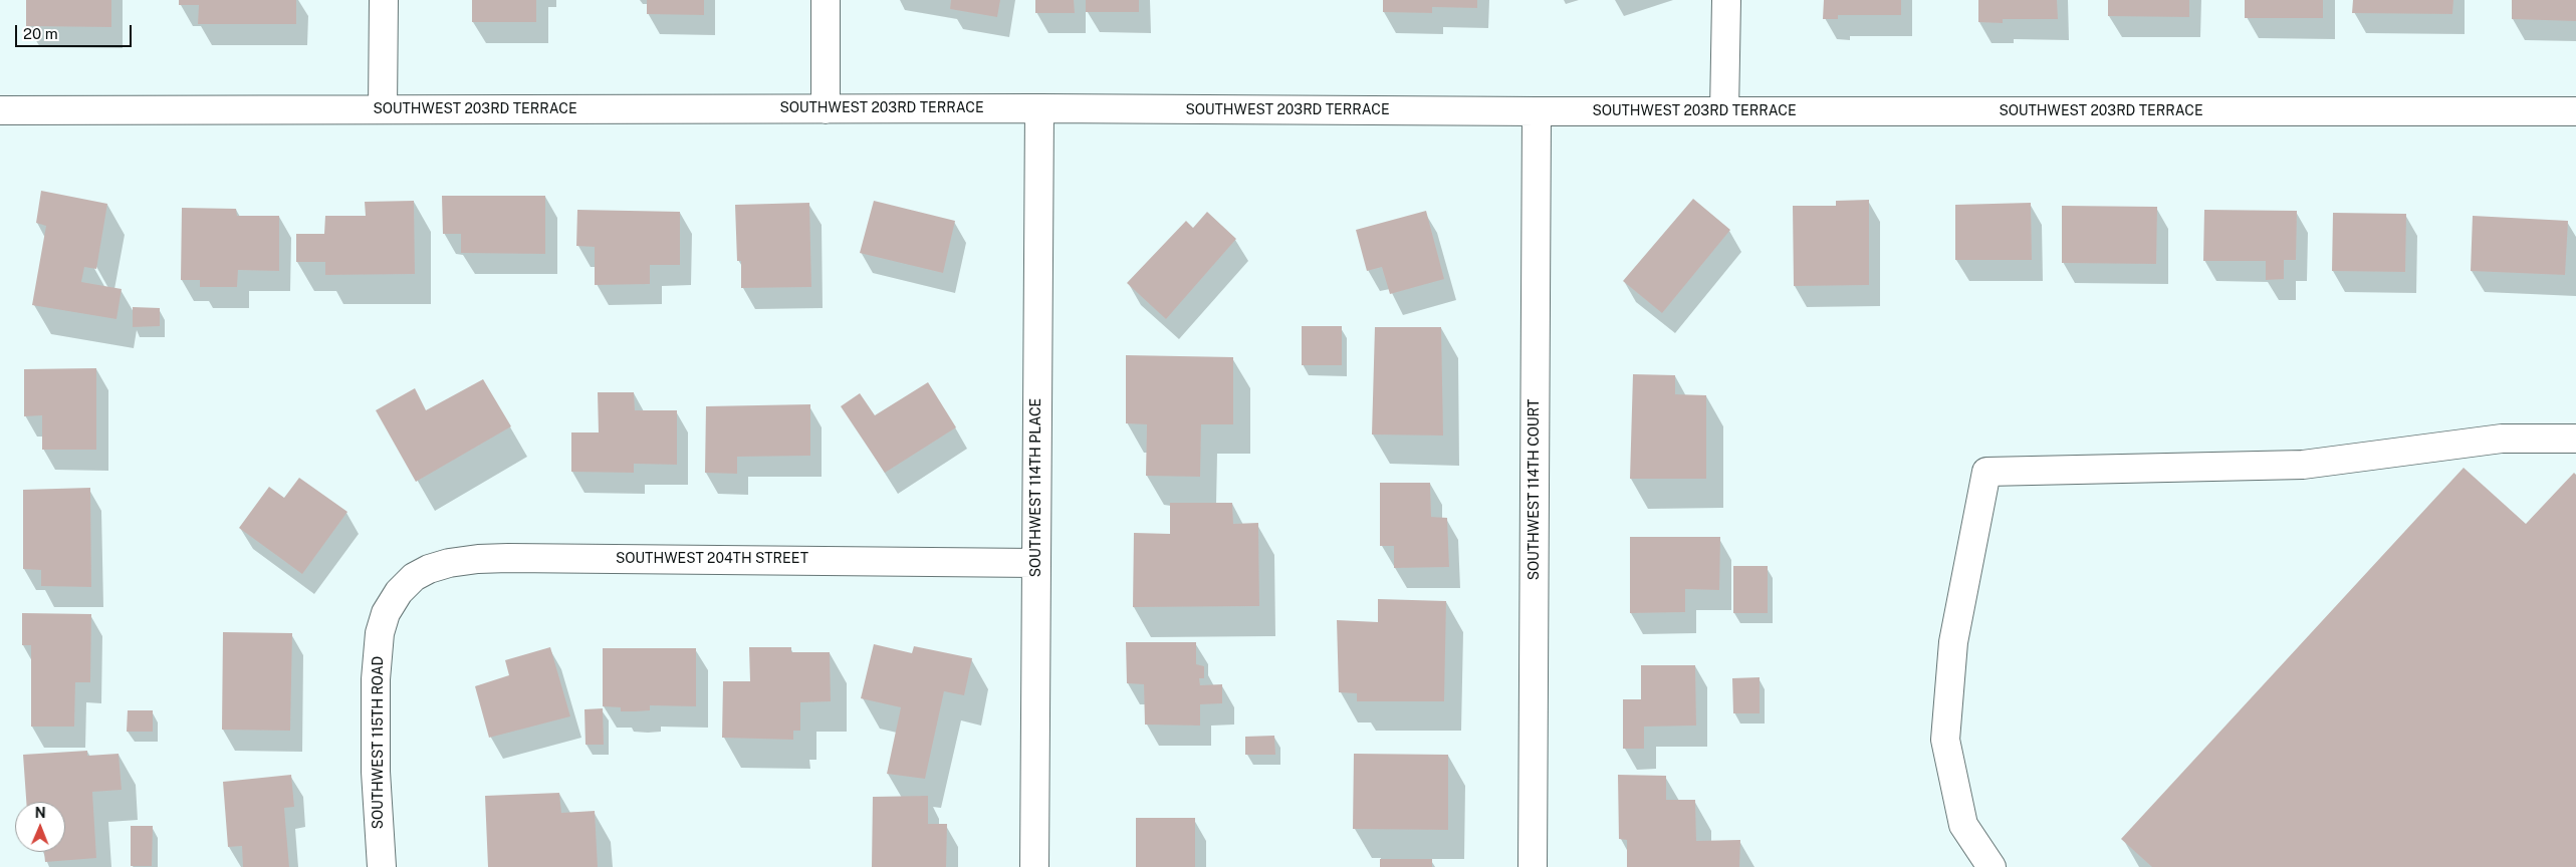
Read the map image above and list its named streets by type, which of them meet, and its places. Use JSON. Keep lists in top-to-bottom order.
{
  "streets": {
    "street": [
      "SOUTHWEST 203RD TERRACE",
      "SOUTHWEST 114TH PLACE",
      "SOUTHWEST 114TH COURT",
      "SOUTHWEST 204TH STREET",
      "SOUTHWEST 115TH ROAD"
    ]
  },
  "crossings": [
    ["SOUTHWEST 203RD TERRACE", "SOUTHWEST 114TH PLACE"],
    ["SOUTHWEST 203RD TERRACE", "SOUTHWEST 114TH COURT"],
    ["SOUTHWEST 114TH PLACE", "SOUTHWEST 204TH STREET"],
    ["SOUTHWEST 204TH STREET", "SOUTHWEST 115TH ROAD"]
  ],
  "scale_bar": "20 m",
  "north": "top"
}
